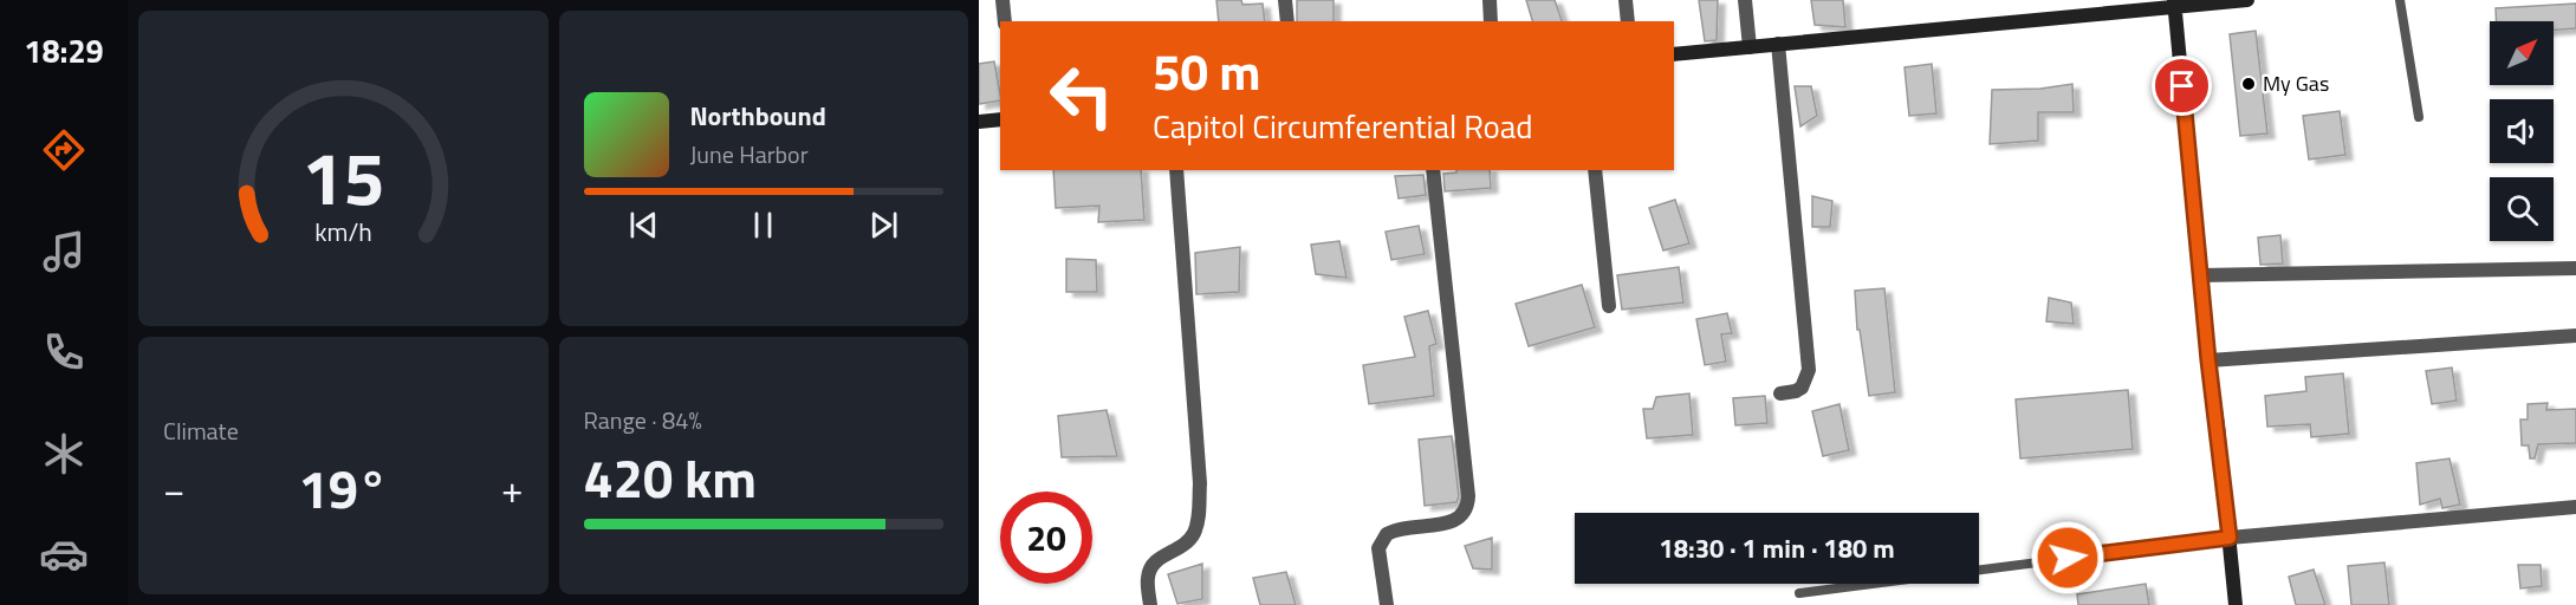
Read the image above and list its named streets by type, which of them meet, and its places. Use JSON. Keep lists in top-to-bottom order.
{
  "places": ["My Gas"],
  "north": "top right",
  "page": {
    "tabs": "18:29",
    "turn": ["50 m", "Capitol Circumferential Road"],
    "song": ["Northbound", "June Harbor"],
    "tile": [
      "Climate",
      ["Range · 84%", "420 km"]
    ],
    "heat": ["−", "19°", "+"],
    "limit": "20",
    "trip": "18:30 · 1 min · 180 m",
    "gauge": ["15", "km/h"]
  }
}
